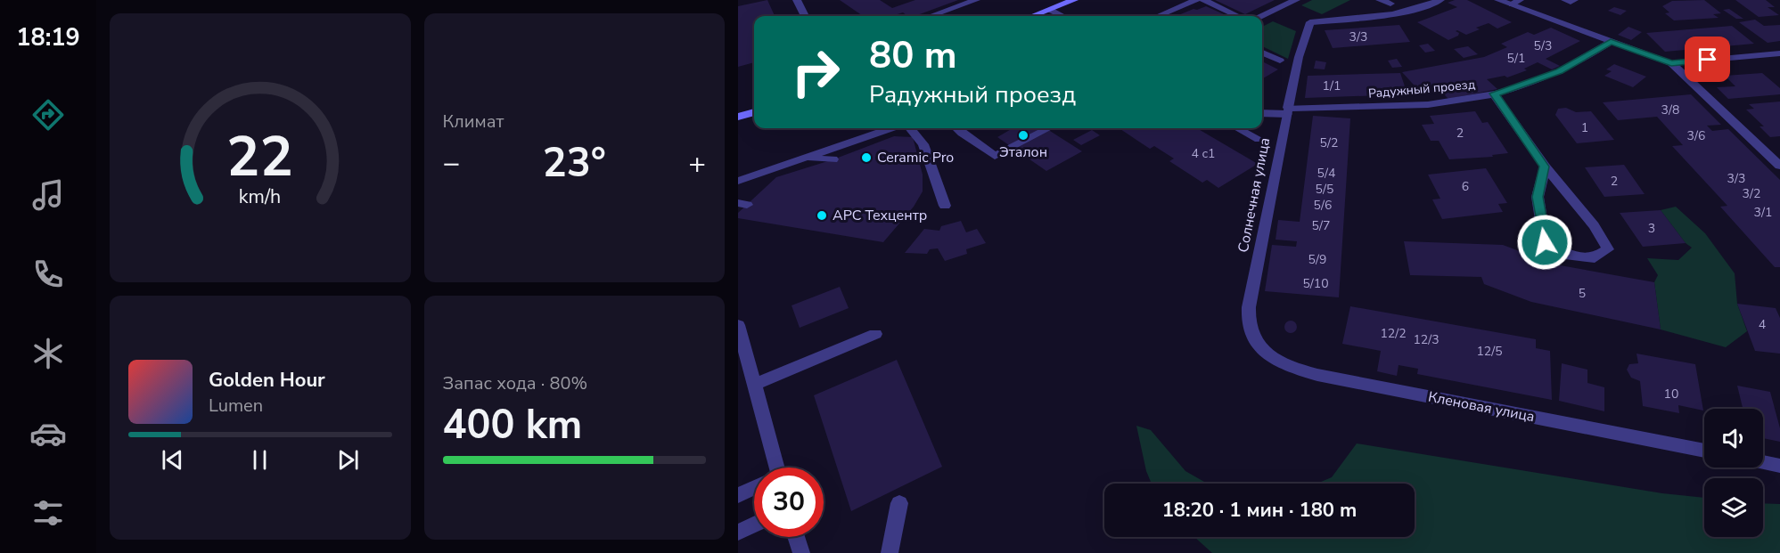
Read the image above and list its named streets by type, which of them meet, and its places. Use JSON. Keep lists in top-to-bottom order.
{
  "streets": {
    "street": ["Радужный проезд", "Солнечная улица", "Кленовая улица"]
  },
  "crossings": [
    ["Радужный проезд", "Солнечная улица"],
    ["Солнечная улица", "Кленовая улица"]
  ],
  "places": ["Эталон", "Ceramic Pro", "АРС Техцентр"],
  "house_numbers": [
    "3/3",
    "5/3",
    "5/1",
    "1/1",
    "3/8",
    "1",
    "2",
    "3/6",
    "5/2",
    "4 с1",
    "5/4",
    "3/3",
    "2",
    "6",
    "5/5",
    "3/2",
    "5/6",
    "3/1",
    "5/7",
    "3",
    "5/9",
    "5/10",
    "5",
    "4",
    "12/2",
    "12/3",
    "12/5",
    "10"
  ],
  "page": {
    "tabs": "18:19",
    "tile": [
      "Климат",
      ["Запас хода · 80%", "400 km"]
    ],
    "turn": ["80 m", "Радужный проезд"],
    "heat": ["−", "23°", "+"],
    "song": ["Golden Hour", "Lumen"],
    "limit": "30",
    "trip": "18:20 · 1 мин · 180 m",
    "gauge": ["22", "km/h"]
  }
}
